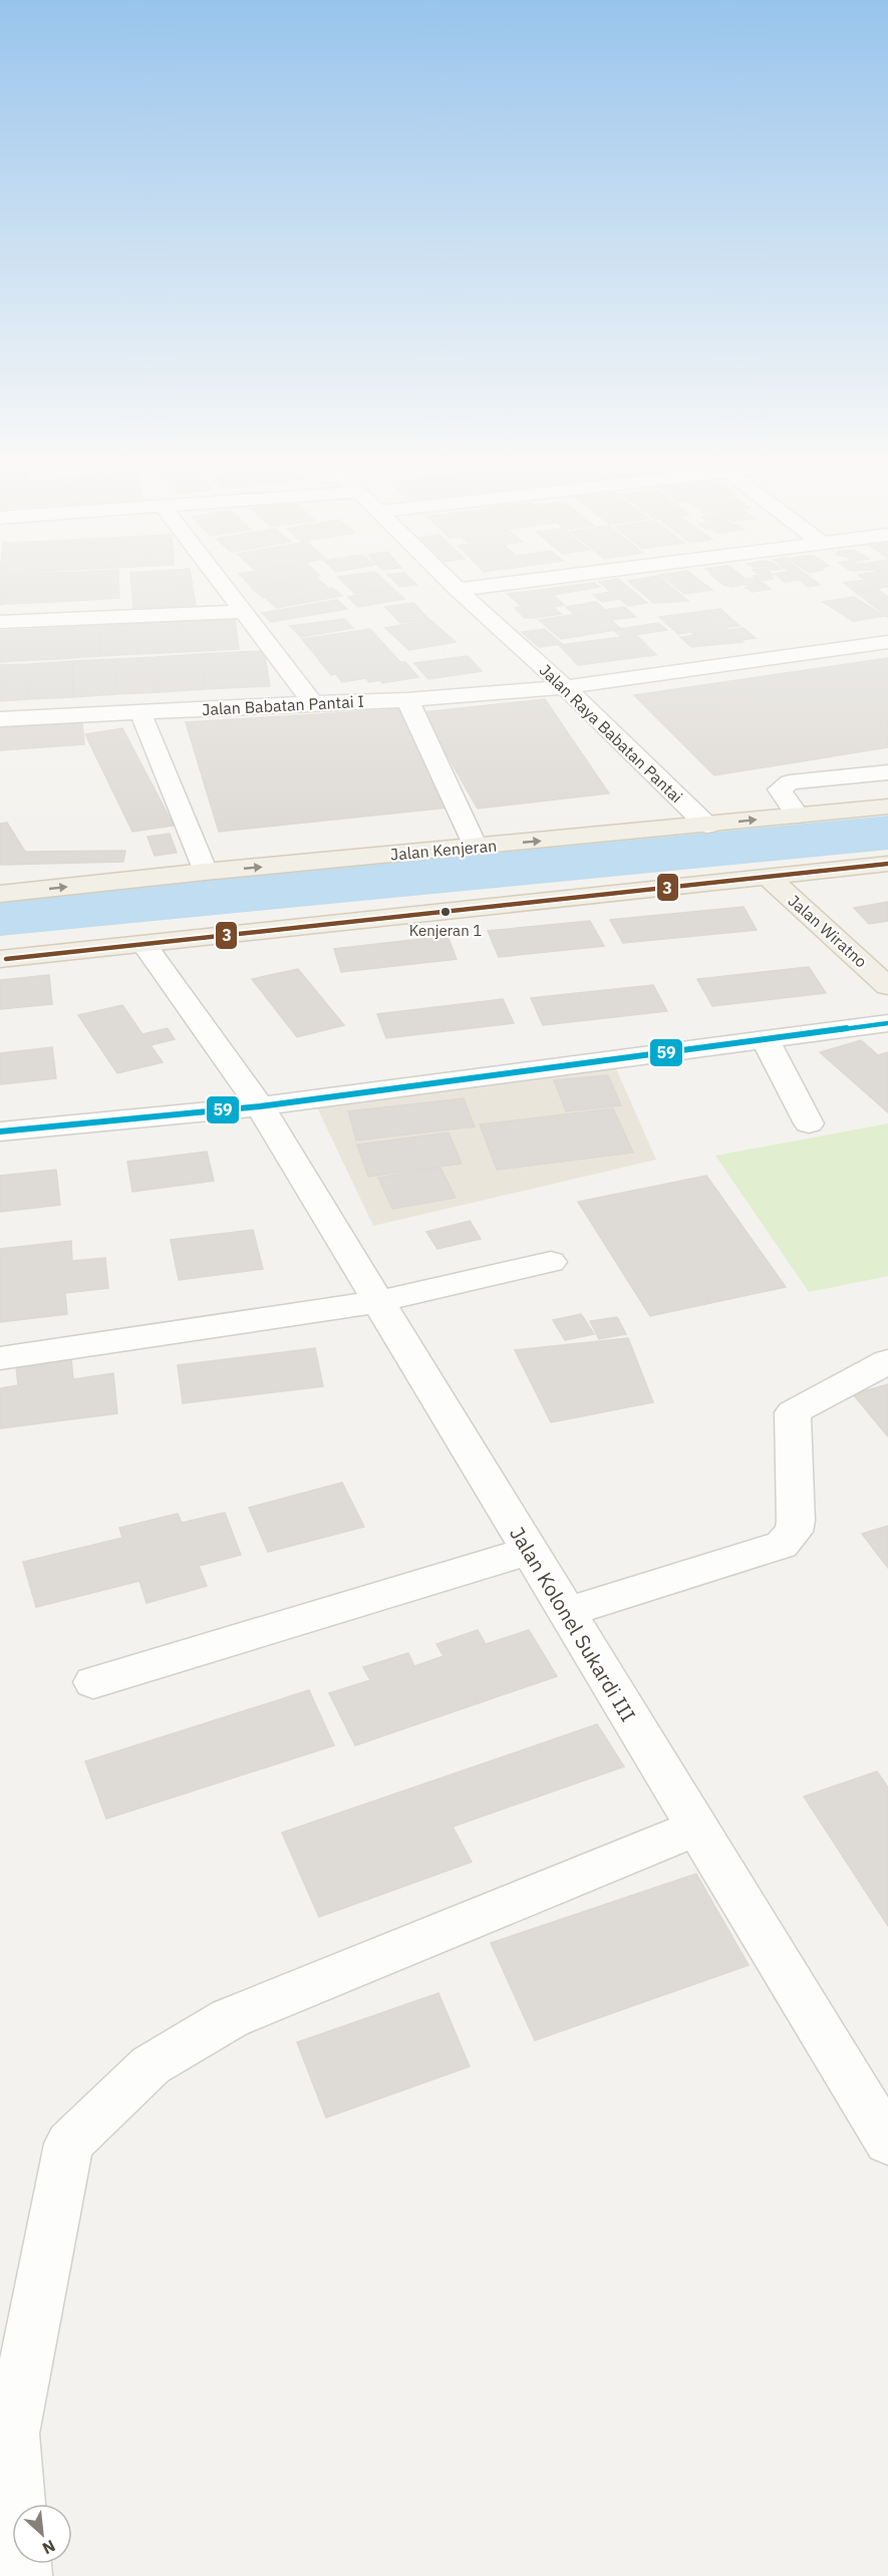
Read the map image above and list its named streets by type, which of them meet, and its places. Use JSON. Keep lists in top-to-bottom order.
{
  "streets": {
    "main road": ["Jalan Kenjeran", "Jalan Wiratno"],
    "street": ["Jalan Babatan Pantai I", "Jalan Raya Babatan Pantai", "Jalan Kolonel Sukardi III"]
  },
  "crossings": [
    ["Jalan Babatan Pantai I", "Jalan Raya Babatan Pantai"],
    ["Jalan Raya Babatan Pantai", "Jalan Kenjeran"]
  ],
  "places": ["Kenjeran 1"],
  "lines": ["transit line 3", "transit line 59"],
  "north": "bottom right"
}
